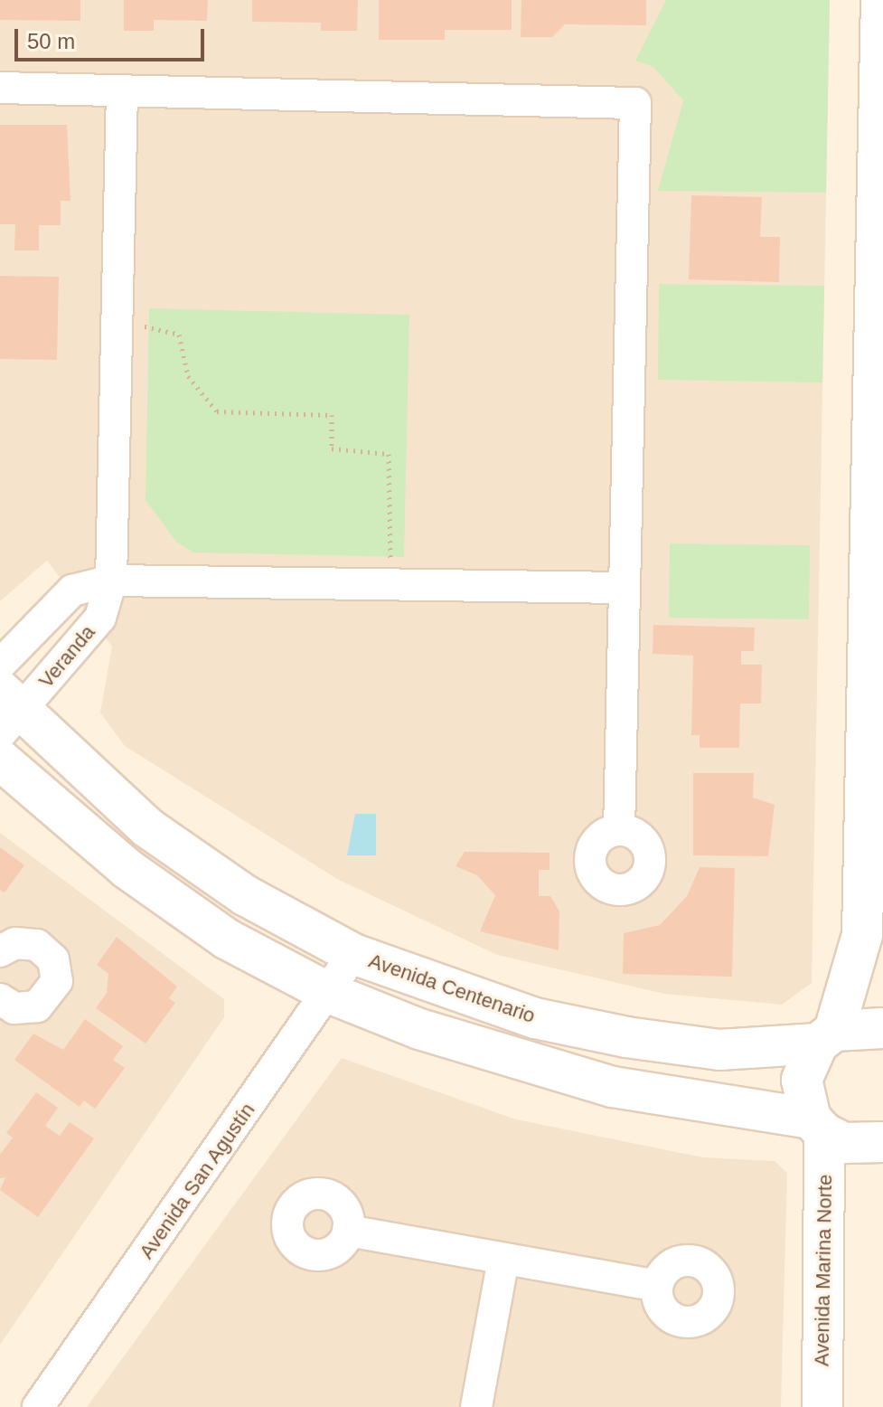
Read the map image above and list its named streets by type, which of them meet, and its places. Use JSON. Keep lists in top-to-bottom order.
{
  "streets": {
    "street": [
      "Veranda",
      "Avenida Centenario",
      "Avenida San Agustín",
      "Avenida Marina Norte"
    ]
  },
  "crossings": [
    ["Veranda", "Avenida Centenario"],
    ["Avenida Centenario", "Avenida San Agustín"],
    ["Avenida Centenario", "Avenida Marina Norte"]
  ],
  "scale_bar": "50 m"
}
